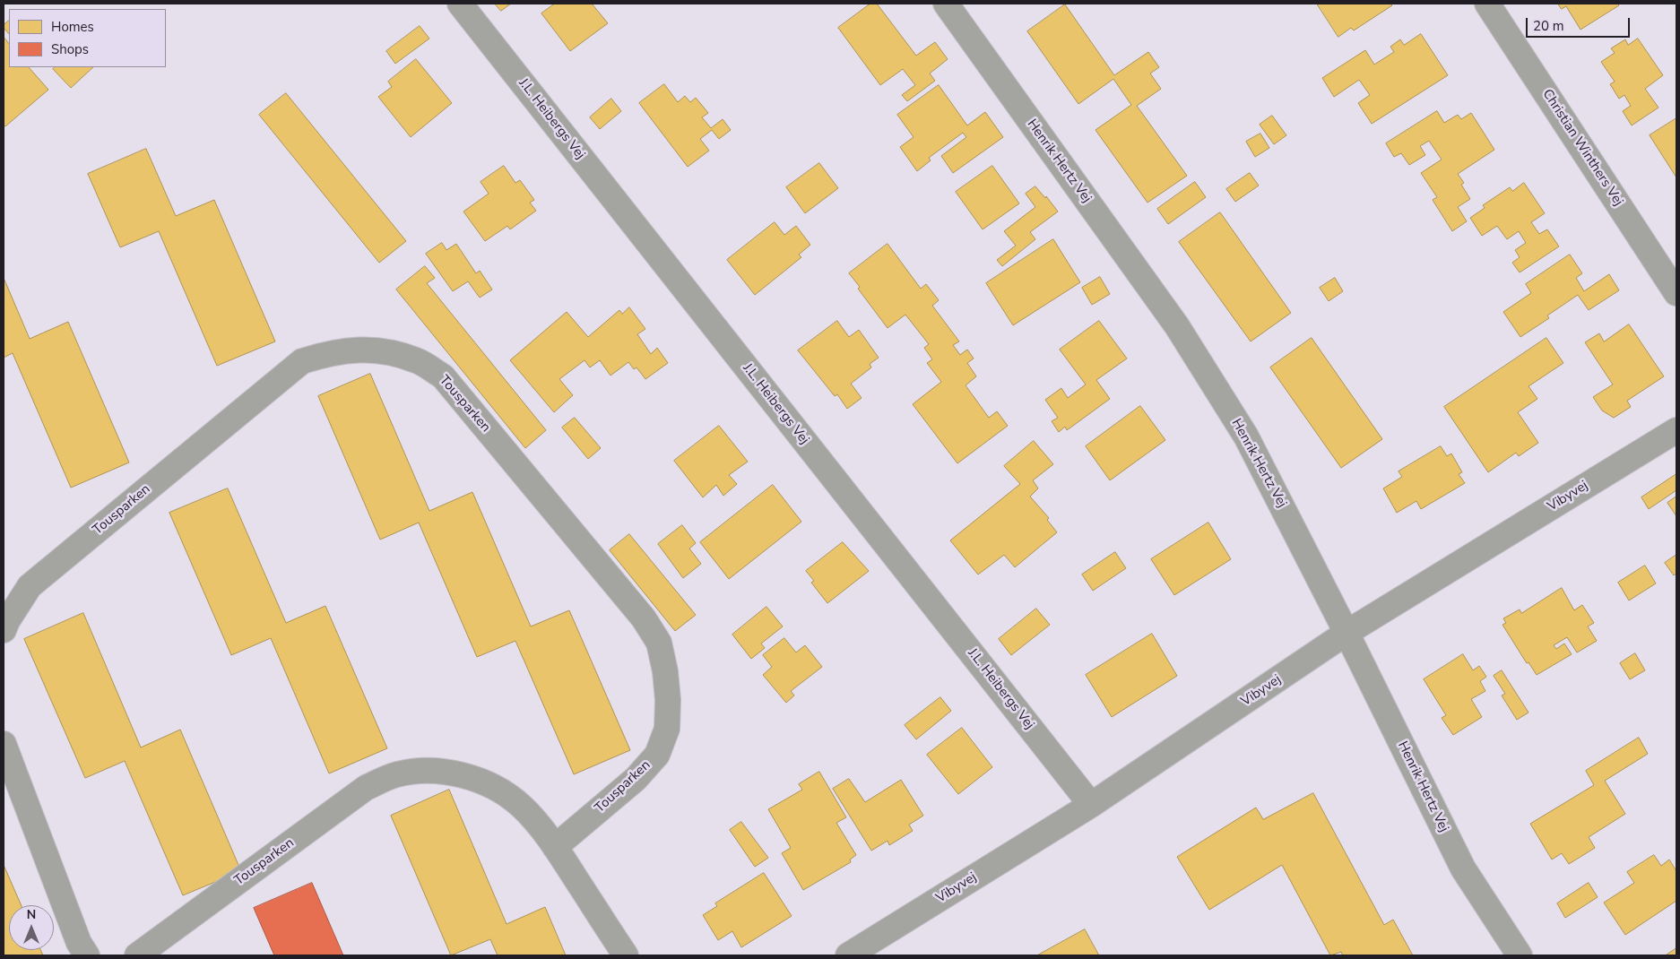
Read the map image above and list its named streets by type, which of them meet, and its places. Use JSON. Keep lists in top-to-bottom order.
{
  "streets": {
    "street": [
      "J.L. Heibergs Vej",
      "Christian Winthers Vej",
      "Henrik Hertz Vej",
      "Tousparken",
      "Vibyvej"
    ]
  },
  "crossings": [
    ["J.L. Heibergs Vej", "Vibyvej"],
    ["Henrik Hertz Vej", "Vibyvej"]
  ],
  "legend": ["Homes", "Shops"],
  "scale_bar": "20 m",
  "north": "top"
}
